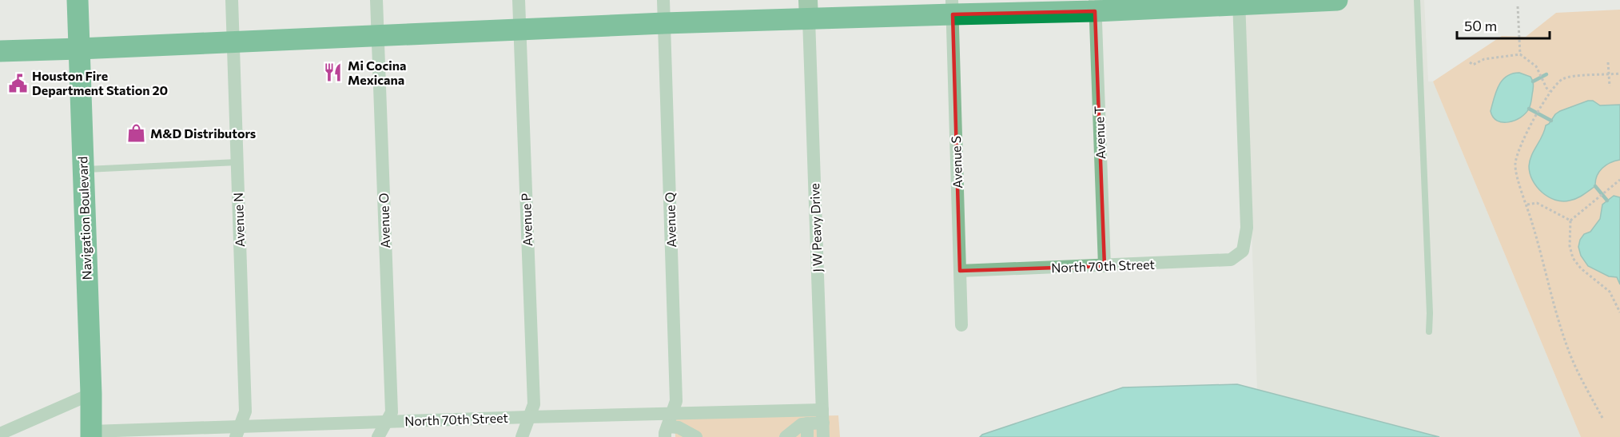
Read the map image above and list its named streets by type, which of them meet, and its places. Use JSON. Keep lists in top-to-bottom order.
{
  "streets": {
    "main road": ["Navigation Boulevard"],
    "street": [
      "Avenue T",
      "Avenue S",
      "Avenue N",
      "Avenue P",
      "Avenue Q",
      "Avenue O",
      "J W Peavy Drive",
      "North 70th Street"
    ]
  },
  "crossings": [
    ["Avenue T", "North 70th Street"],
    ["Avenue S", "North 70th Street"],
    ["Navigation Boulevard", "North 70th Street"],
    ["Avenue N", "North 70th Street"],
    ["Avenue P", "North 70th Street"],
    ["Avenue Q", "North 70th Street"],
    ["Avenue O", "North 70th Street"],
    ["J W Peavy Drive", "North 70th Street"]
  ],
  "places": {
    "restaurant": ["Mi Cocina Mexicana"],
    "public building": ["Houston Fire Department Station 20"],
    "shop": ["M&D Distributors"]
  },
  "scale_bar": "50 m"
}
